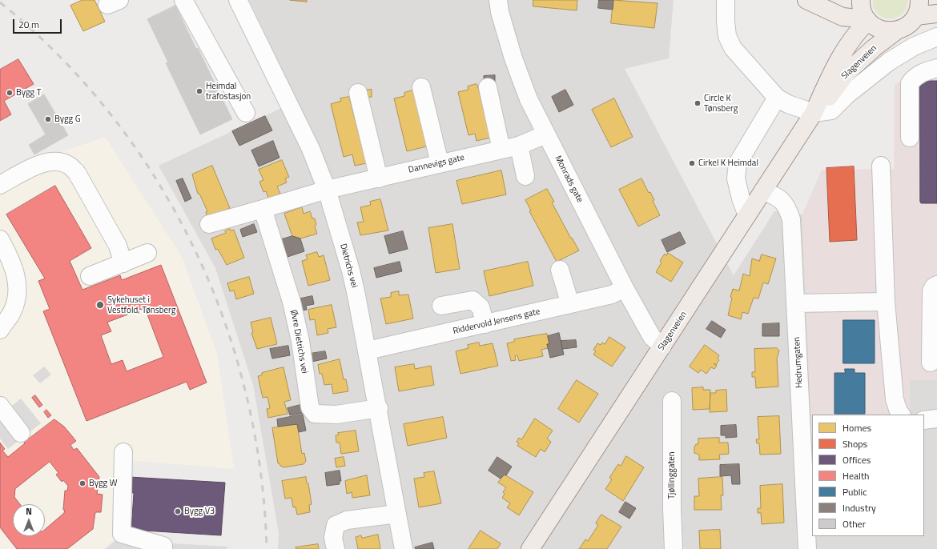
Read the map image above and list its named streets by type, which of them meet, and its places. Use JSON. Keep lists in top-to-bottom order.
{
  "streets": {
    "main road": ["Slagenveien"],
    "street": [
      "Dannevigs gate",
      "Monrads gate",
      "Dietrichs vei",
      "Riddervold Jensens gate",
      "Øvre Dietrichs vei",
      "Hedrumgaten",
      "Tjøllinggaten"
    ]
  },
  "crossings": [
    ["Slagenveien", "Monrads gate"],
    ["Slagenveien", "Hedrumgaten"],
    ["Dannevigs gate", "Monrads gate"],
    ["Dannevigs gate", "Dietrichs vei"],
    ["Monrads gate", "Riddervold Jensens gate"],
    ["Dietrichs vei", "Riddervold Jensens gate"],
    ["Dietrichs vei", "Øvre Dietrichs vei"]
  ],
  "places": [
    "Heimdal trafostasjon",
    "Bygg T",
    "Circle K Tønsberg",
    "Bygg G",
    "Cirkel K Heimdal",
    "Sykehuset i Vestfold, Tønsberg",
    "Bygg W",
    "Bygg V3"
  ],
  "legend": [
    "Homes",
    "Shops",
    "Offices",
    "Health",
    "Public",
    "Industry",
    "Other"
  ],
  "scale_bar": "20 m",
  "north": "top"
}
